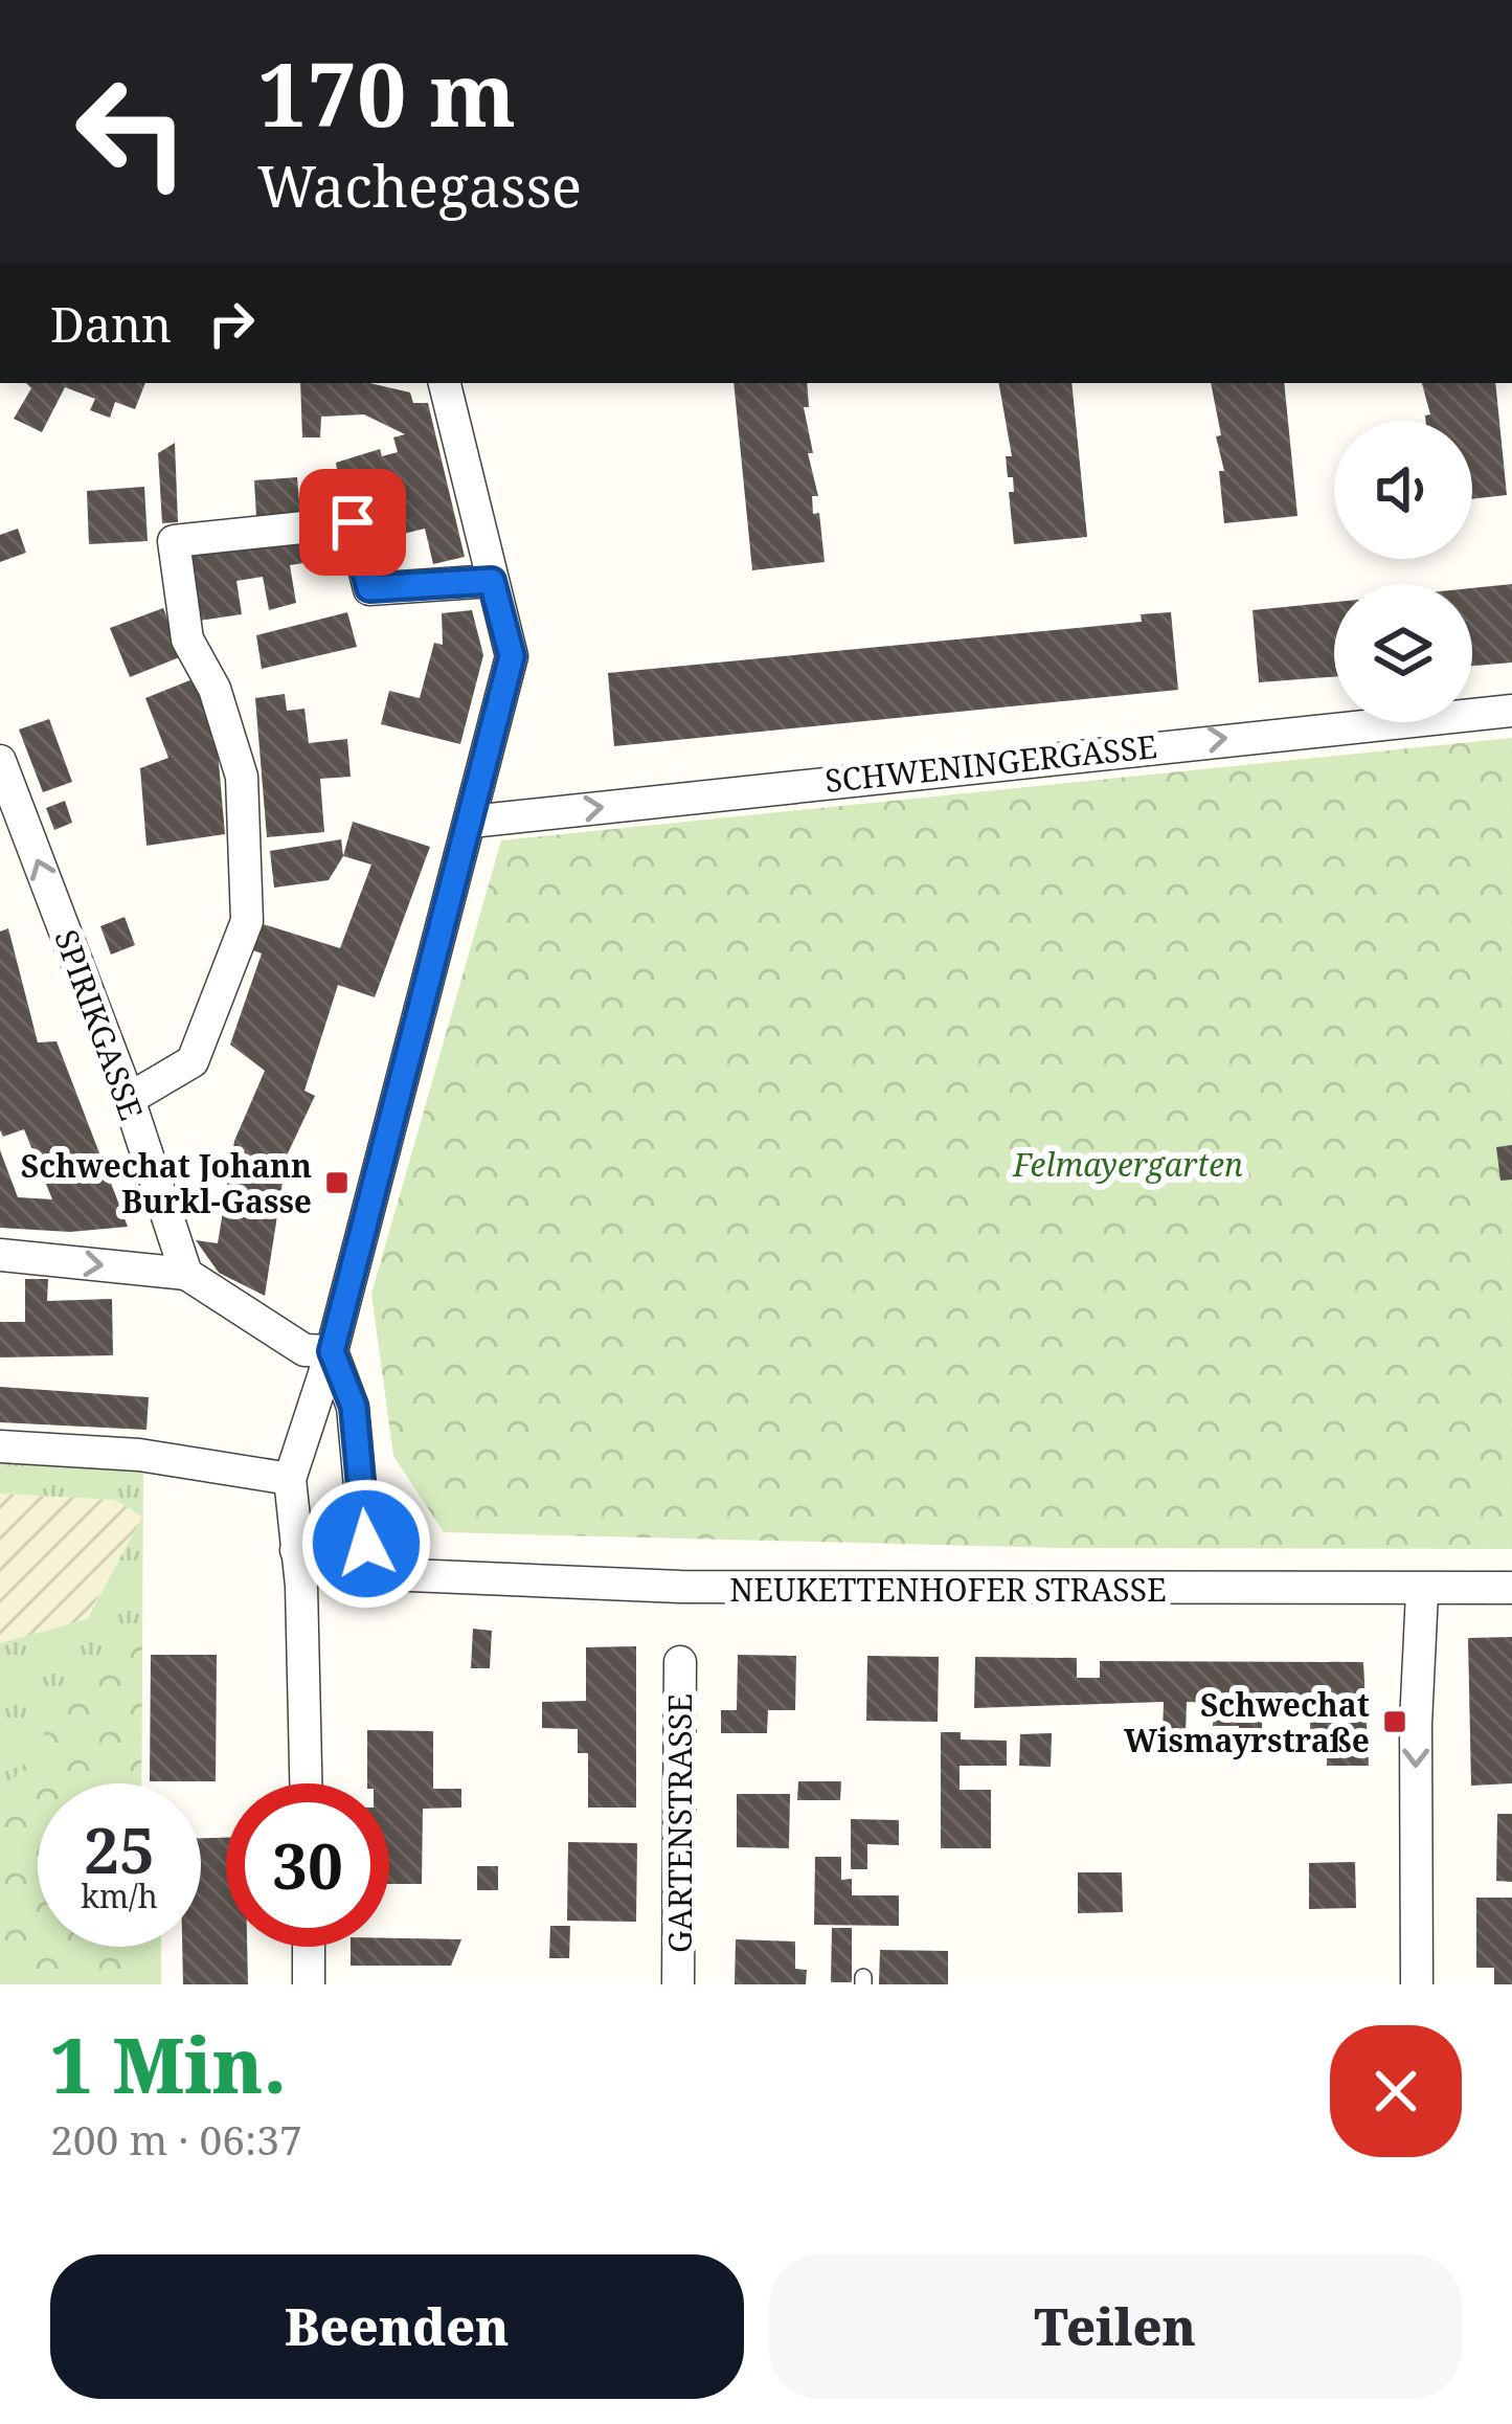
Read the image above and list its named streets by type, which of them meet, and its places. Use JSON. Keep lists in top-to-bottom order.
{
  "streets": {
    "street": [
      "SCHWENINGERGASSE",
      "SPIRIKGASSE",
      "NEUKETTENHOFER STRASSE",
      "GARTENSTRASSE"
    ]
  },
  "one_way": ["SCHWENINGERGASSE", "SPIRIKGASSE"],
  "parks": ["Felmayergarten"],
  "places": {
    "transit": ["Schwechat Johann Burkl-Gasse", "Schwechat Wismayrstraße"]
  },
  "page": {
    "turn": ["170 m", "Wachegasse"],
    "then": "Dann",
    "speed": "25 km/h",
    "limit": "30",
    "heading": ["1 Min.", "200 m · 06:37"],
    "buttons": ["Beenden", "Teilen"]
  }
}
